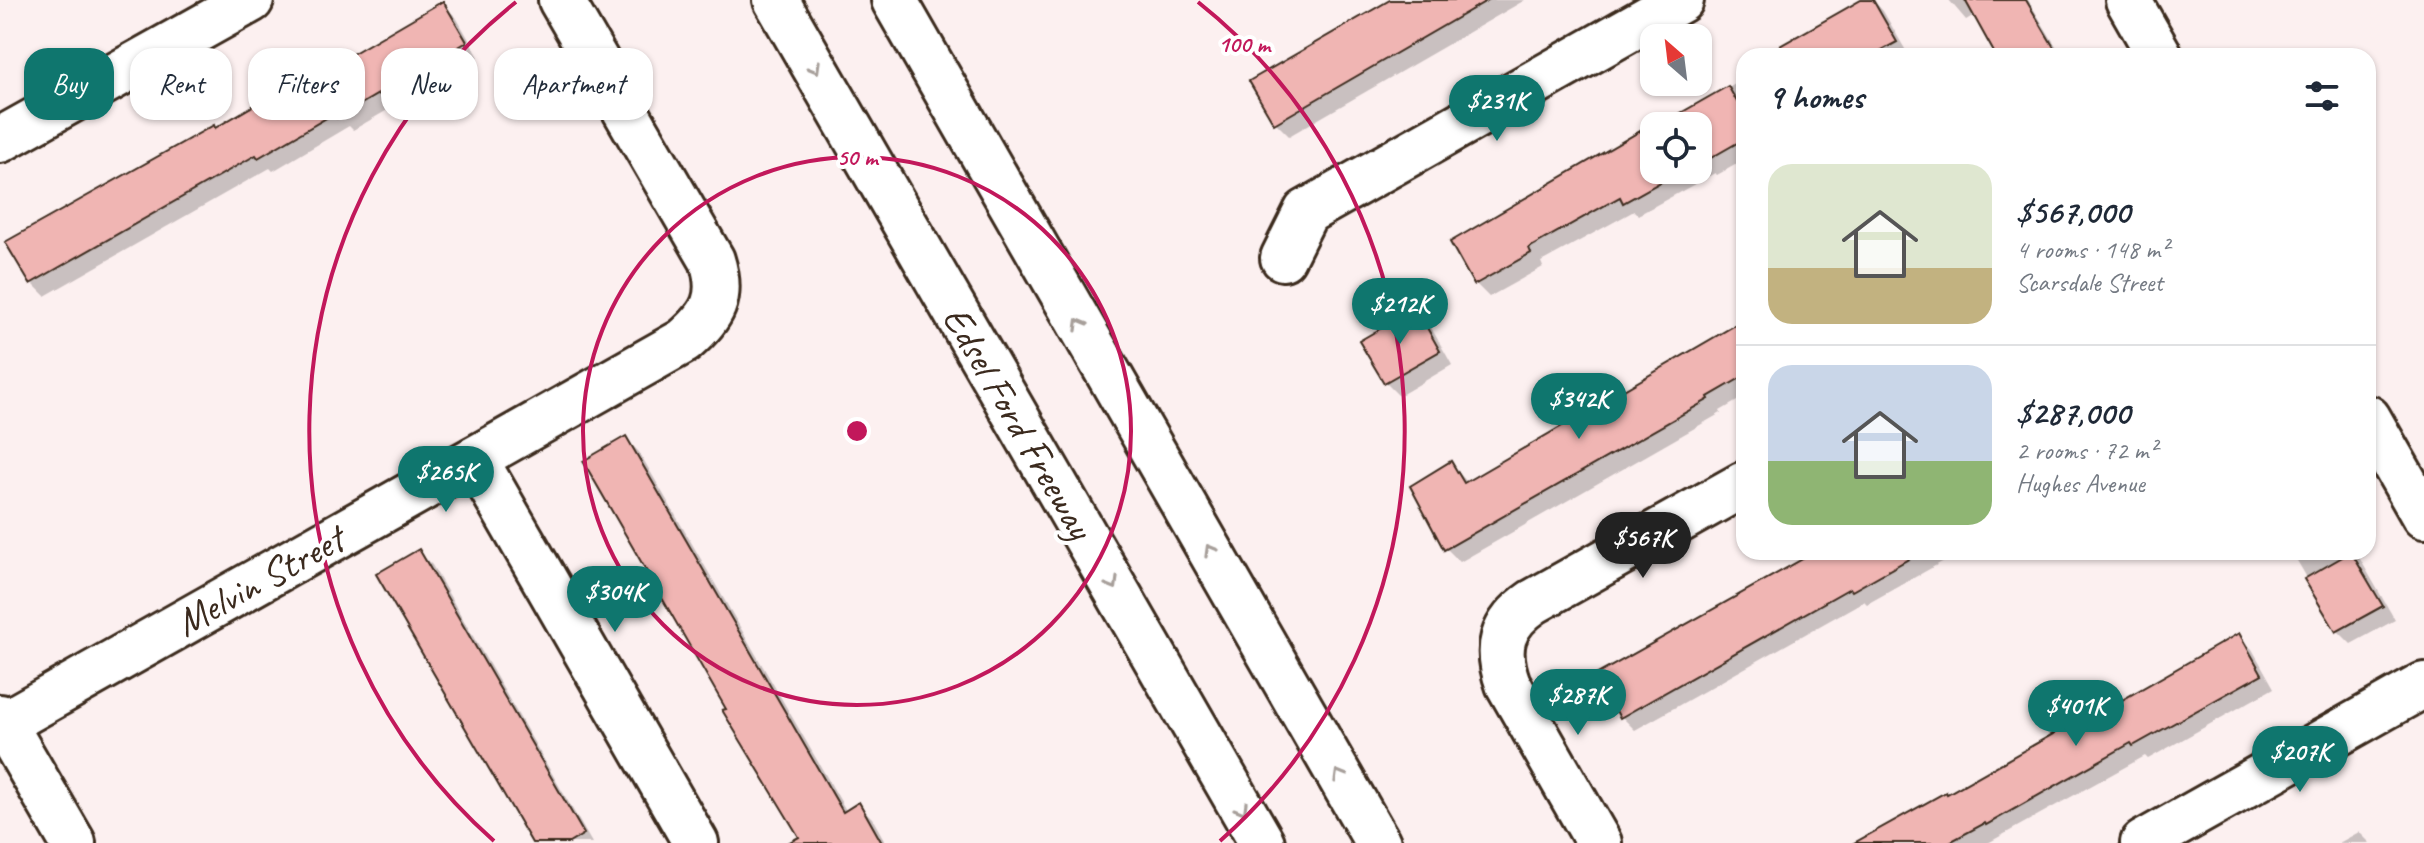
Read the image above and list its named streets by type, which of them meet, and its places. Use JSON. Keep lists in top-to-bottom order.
{
  "streets": {
    "main road": ["Edsel Ford Freeway", "Melvin Street"]
  },
  "north": "top left",
  "page": {
    "chip": [
      "Buy",
      "Rent",
      "Filters",
      "New",
      "Apartment"
    ],
    "heading": "9 homes",
    "price": [
      "$231K",
      "$212K",
      "$342K",
      "$265K",
      "$567K",
      "$304K",
      "$287K",
      "$401K",
      "$207K"
    ],
    "list": [
      {
        "name": "$567,000",
        "note": "4 rooms · 148 m² · Scarsdale Street"
      },
      {
        "name": "$287,000",
        "note": "2 rooms · 72 m² · Hughes Avenue"
      }
    ]
  },
  "rings": ["100 m", "50 m"]
}
